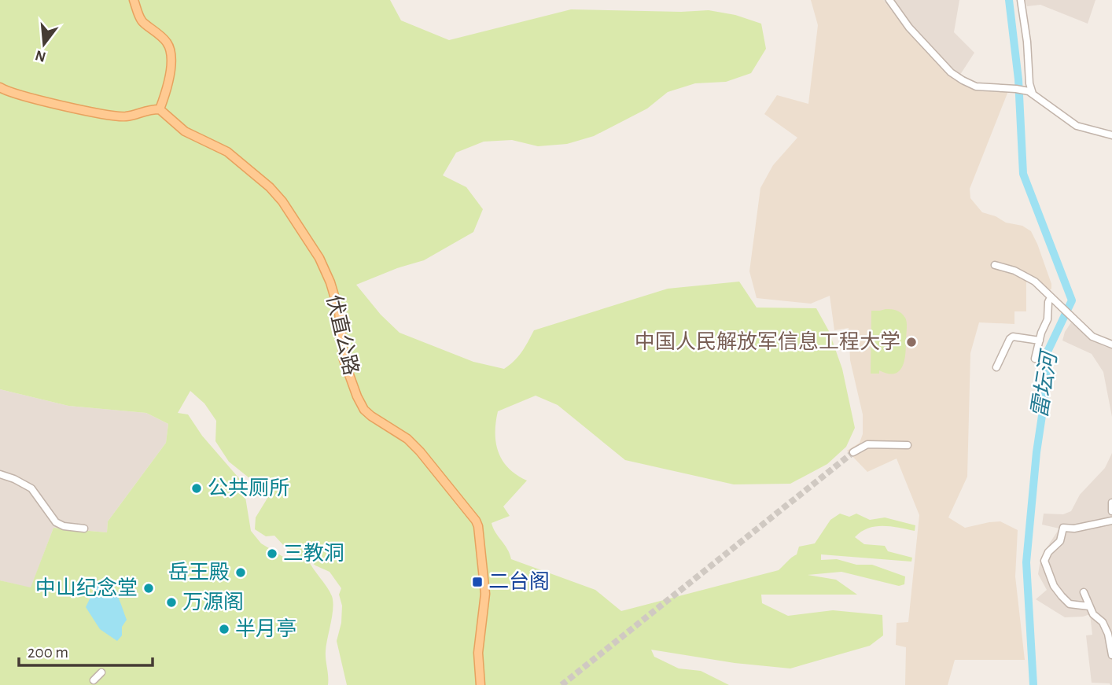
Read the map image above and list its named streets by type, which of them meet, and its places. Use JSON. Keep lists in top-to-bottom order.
{
  "streets": {
    "main road": ["伏直公路"]
  },
  "water": ["雷坛河"],
  "places": {
    "other": [
      "中国人民解放军信息工程大学",
      "公共厕所",
      "三教洞",
      "岳王殿",
      "中山纪念堂",
      "万源阁",
      "半月亭"
    ],
    "transit": ["二台阁"]
  },
  "scale_bar": "200 m",
  "north": "bottom"
}
